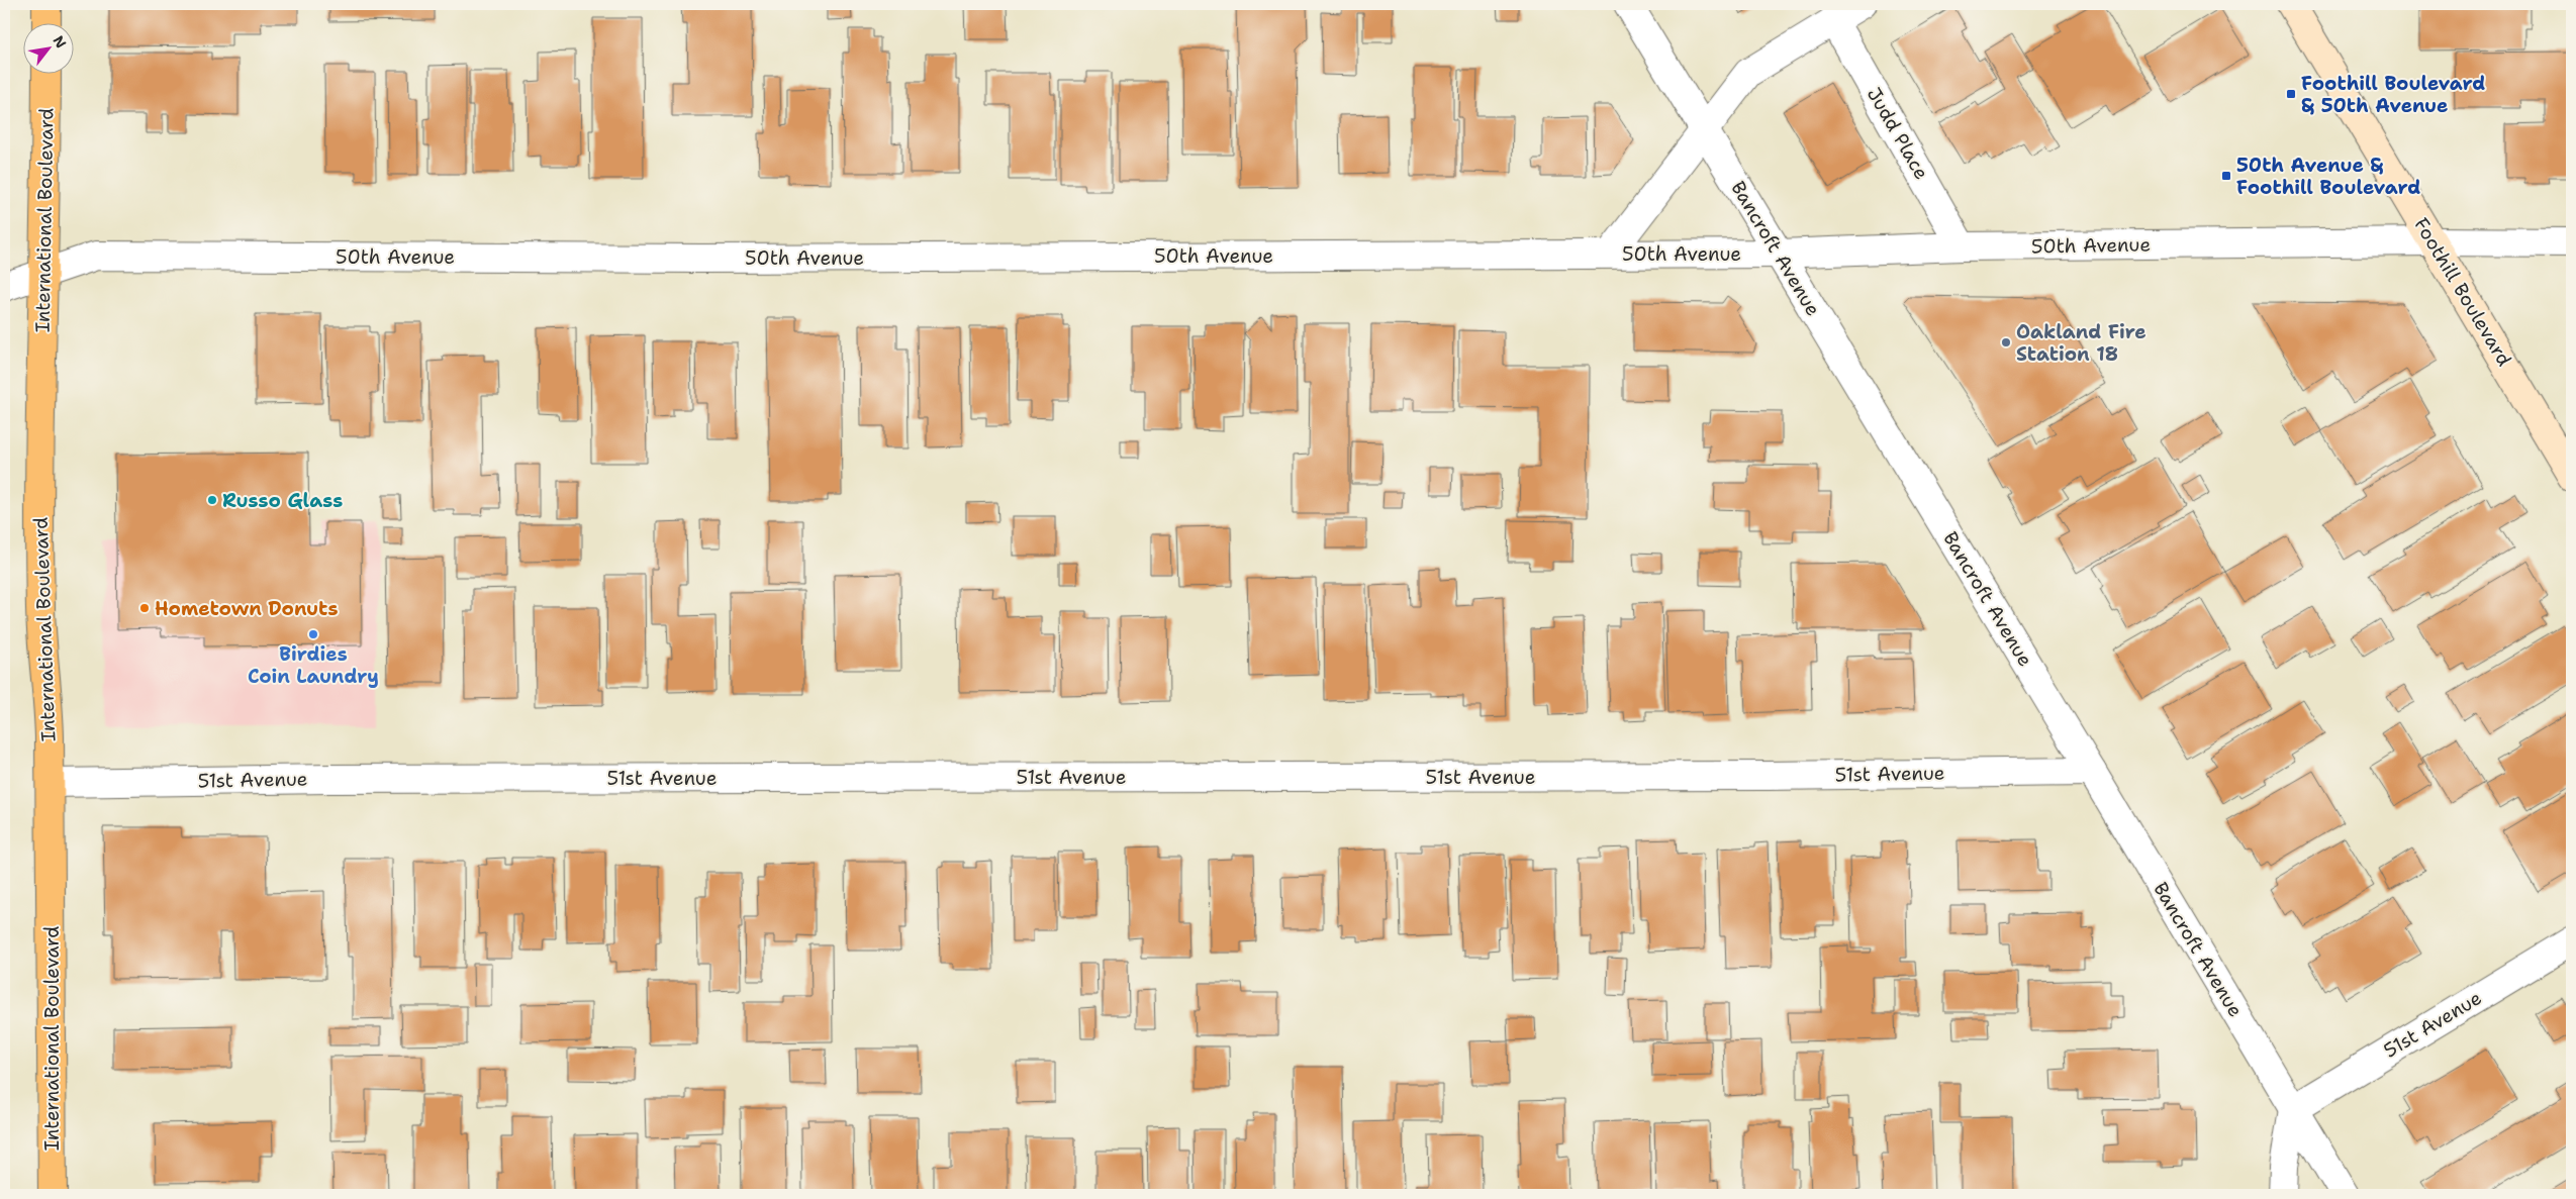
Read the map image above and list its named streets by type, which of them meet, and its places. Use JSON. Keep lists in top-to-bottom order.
{
  "streets": {
    "main road": ["International Boulevard", "Foothill Boulevard"],
    "street": [
      "Judd Place",
      "50th Avenue",
      "Bancroft Avenue",
      "51st Avenue"
    ]
  },
  "crossings": [
    ["Judd Place", "50th Avenue"],
    ["International Boulevard", "50th Avenue"],
    ["International Boulevard", "51st Avenue"],
    ["50th Avenue", "Bancroft Avenue"],
    ["50th Avenue", "Foothill Boulevard"],
    ["Bancroft Avenue", "51st Avenue"]
  ],
  "places": {
    "transit": ["Foothill Boulevard & 50th Avenue", "50th Avenue & Foothill Boulevard"],
    "other": [
      "Oakland Fire Station 18",
      "Russo Glass",
      "Hometown Donuts",
      "Birdies Coin Laundry"
    ]
  },
  "north": "top right"
}
